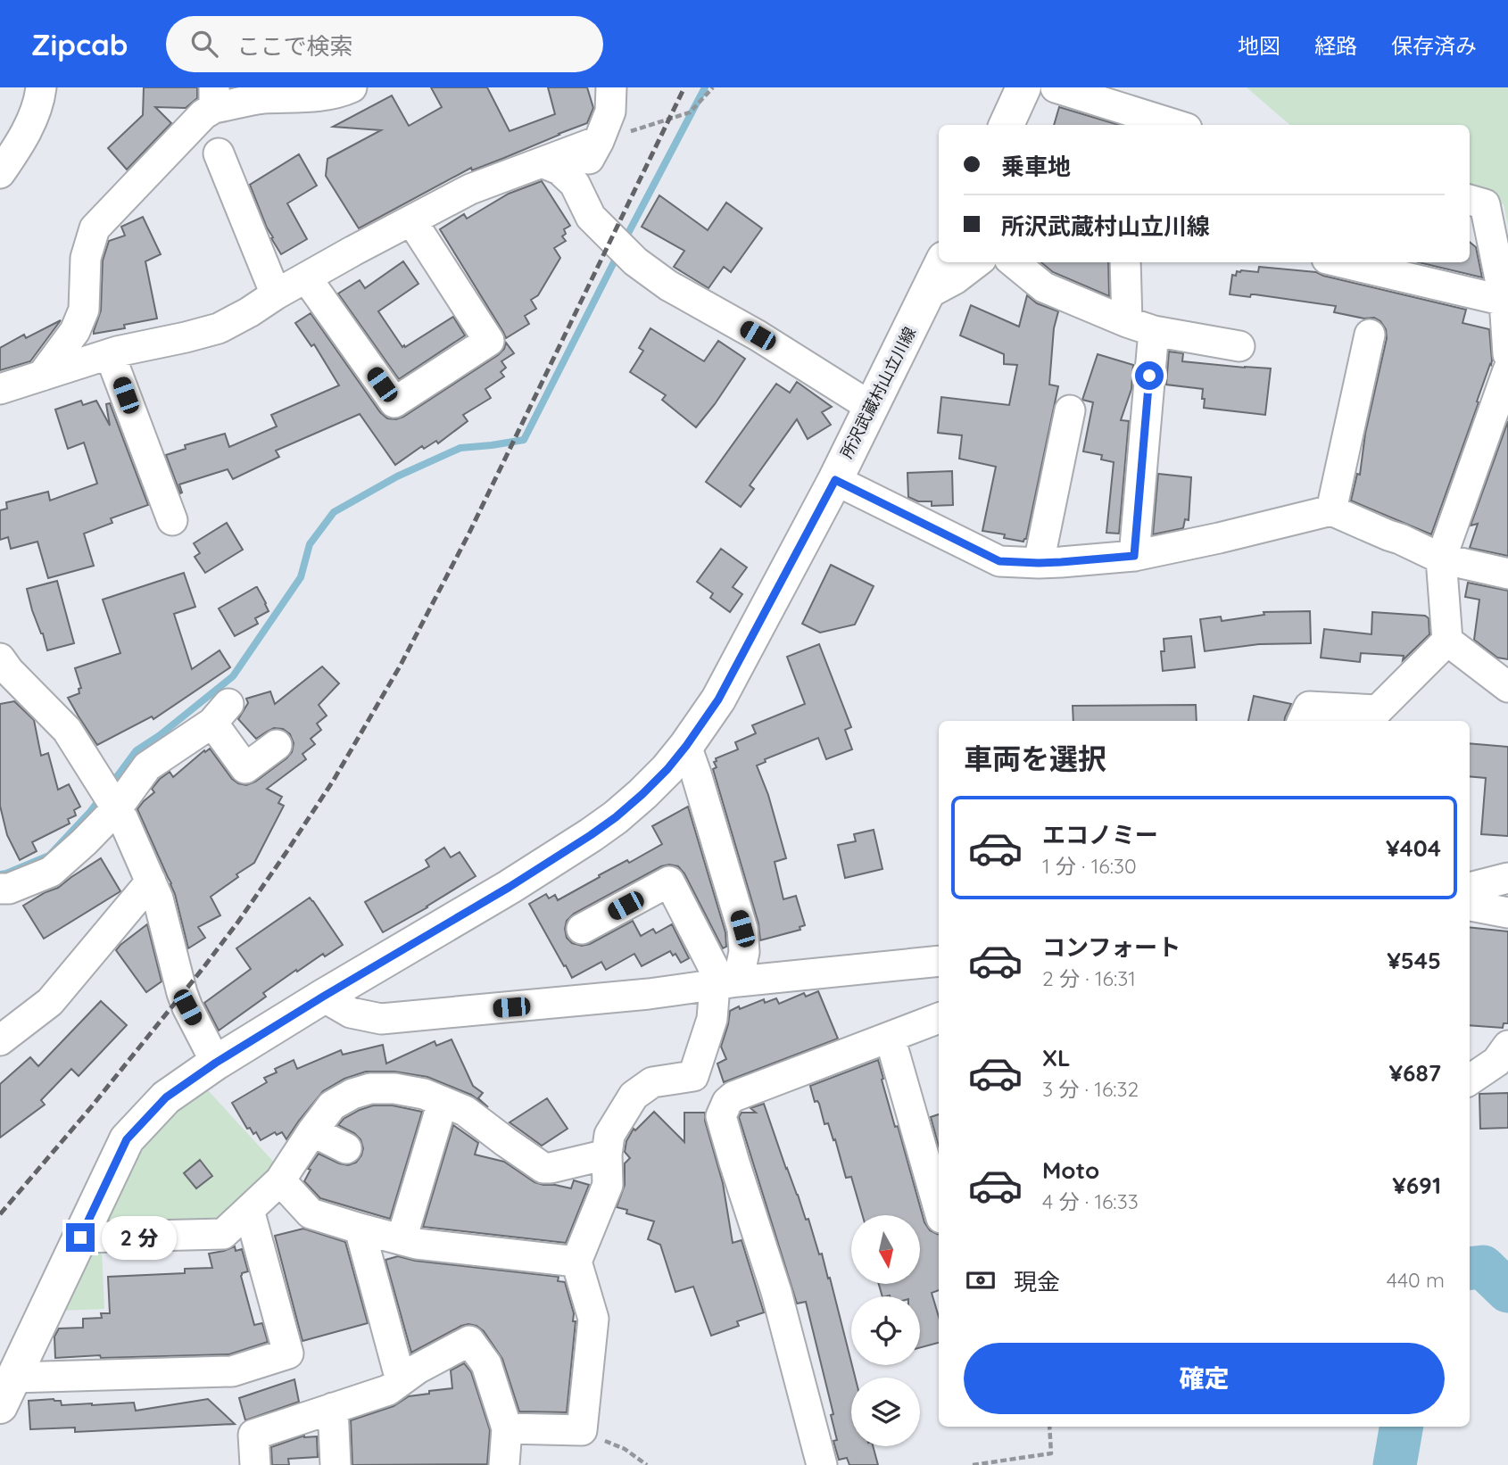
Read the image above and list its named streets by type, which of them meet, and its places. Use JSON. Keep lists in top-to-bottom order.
{
  "streets": {
    "main road": ["所沢武蔵村山立川線"]
  },
  "north": "bottom",
  "page": {
    "header": "Zipcab",
    "search": "ここで検索",
    "nav": ["地図", "経路", "保存済み"],
    "banner": ["乗車地", "所沢武蔵村山立川線"],
    "heading": "車両を選択",
    "list": [
      {
        "name": "エコノミー",
        "note": "1 分 · 16:30",
        "value": "¥404"
      },
      {
        "name": "コンフォート",
        "note": "2 分 · 16:31",
        "value": "¥545"
      },
      {
        "name": "XL",
        "note": "3 分 · 16:32",
        "value": "¥687"
      },
      {
        "name": "Moto",
        "note": "4 分 · 16:33",
        "value": "¥691"
      }
    ],
    "bubble": "2 分",
    "pay": ["現金", "440 m"],
    "buttons": "確定"
  }
}
